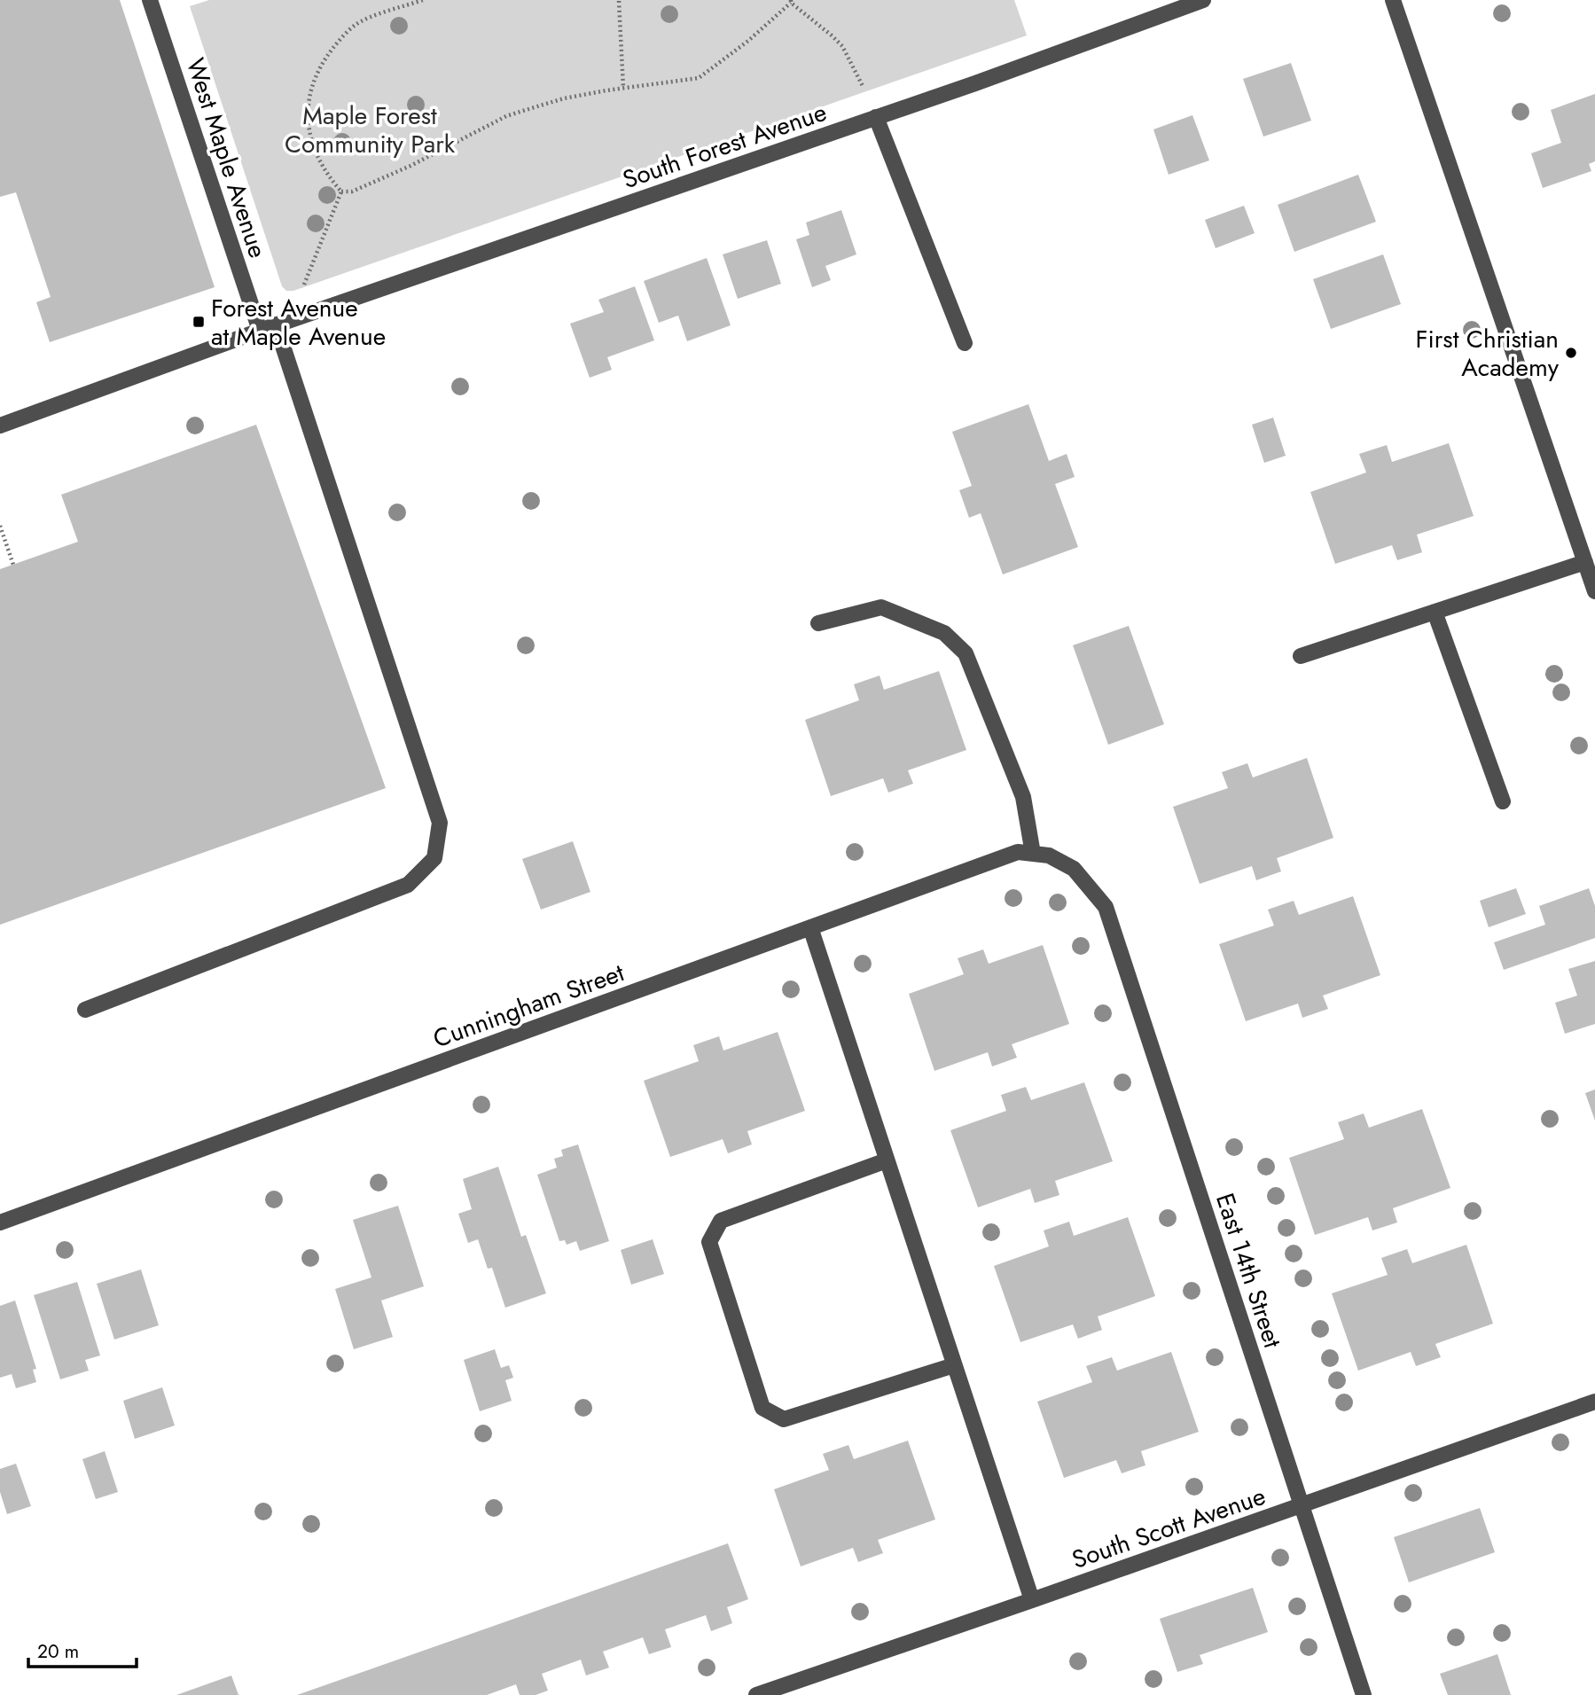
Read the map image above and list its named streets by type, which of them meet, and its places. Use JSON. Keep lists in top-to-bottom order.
{
  "streets": {
    "street": [
      "South Forest Avenue",
      "West Maple Avenue",
      "Cunningham Street",
      "East 14th Street",
      "South Scott Avenue"
    ]
  },
  "crossings": [
    ["South Forest Avenue", "West Maple Avenue"],
    ["Cunningham Street", "East 14th Street"],
    ["East 14th Street", "South Scott Avenue"]
  ],
  "parks": ["Maple Forest Community Park"],
  "places": {
    "transit": ["Forest Avenue at Maple Avenue"],
    "other": ["First Christian Academy"]
  },
  "scale_bar": "20 m"
}
